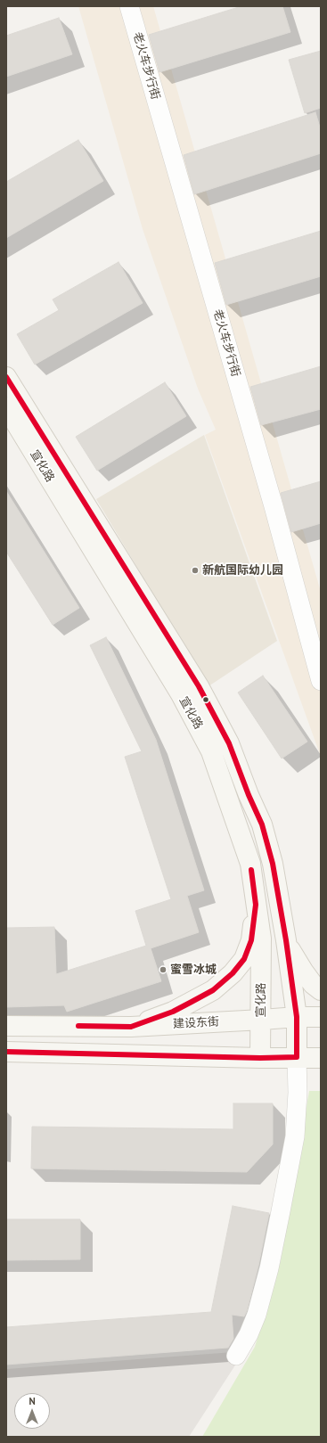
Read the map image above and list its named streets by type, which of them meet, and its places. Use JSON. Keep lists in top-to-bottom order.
{
  "streets": {
    "main road": ["宣化路", "建设东街"],
    "street": ["老火车步行街"]
  },
  "crossings": [
    ["宣化路", "建设东街"]
  ],
  "places": ["新航国际幼儿园", "蜜雪冰城"],
  "north": "top"
}
